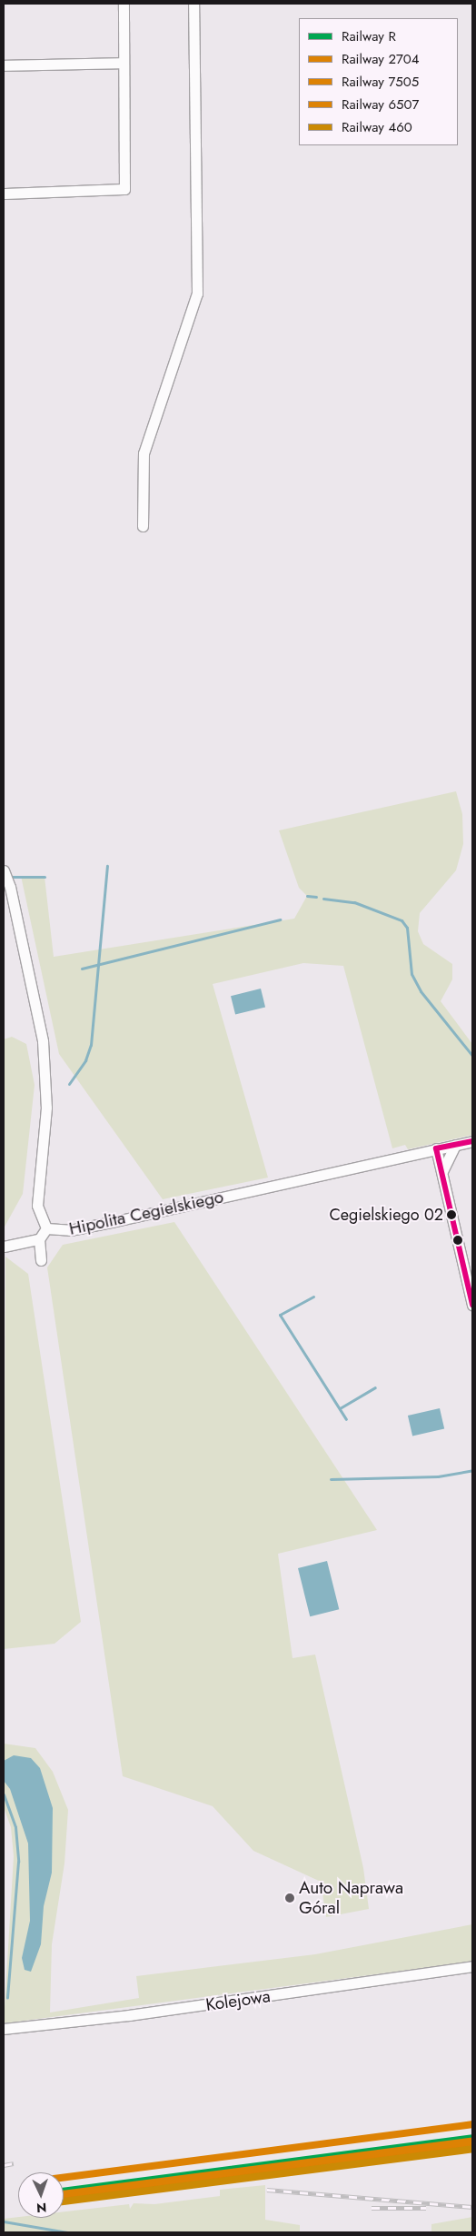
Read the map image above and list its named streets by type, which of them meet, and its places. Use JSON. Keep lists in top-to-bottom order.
{
  "streets": {
    "street": ["Hipolita Cegielskiego", "Kolejowa"]
  },
  "places": ["Cegielskiego 02", "Auto Naprawa Góral"],
  "lines": [
    "rail line 6507",
    "rail line R",
    "rail line 7505",
    "rail line 2704",
    "rail line 460"
  ],
  "legend": [
    "Railway R",
    "Railway 2704",
    "Railway 7505",
    "Railway 6507",
    "Railway 460"
  ],
  "north": "bottom"
}
